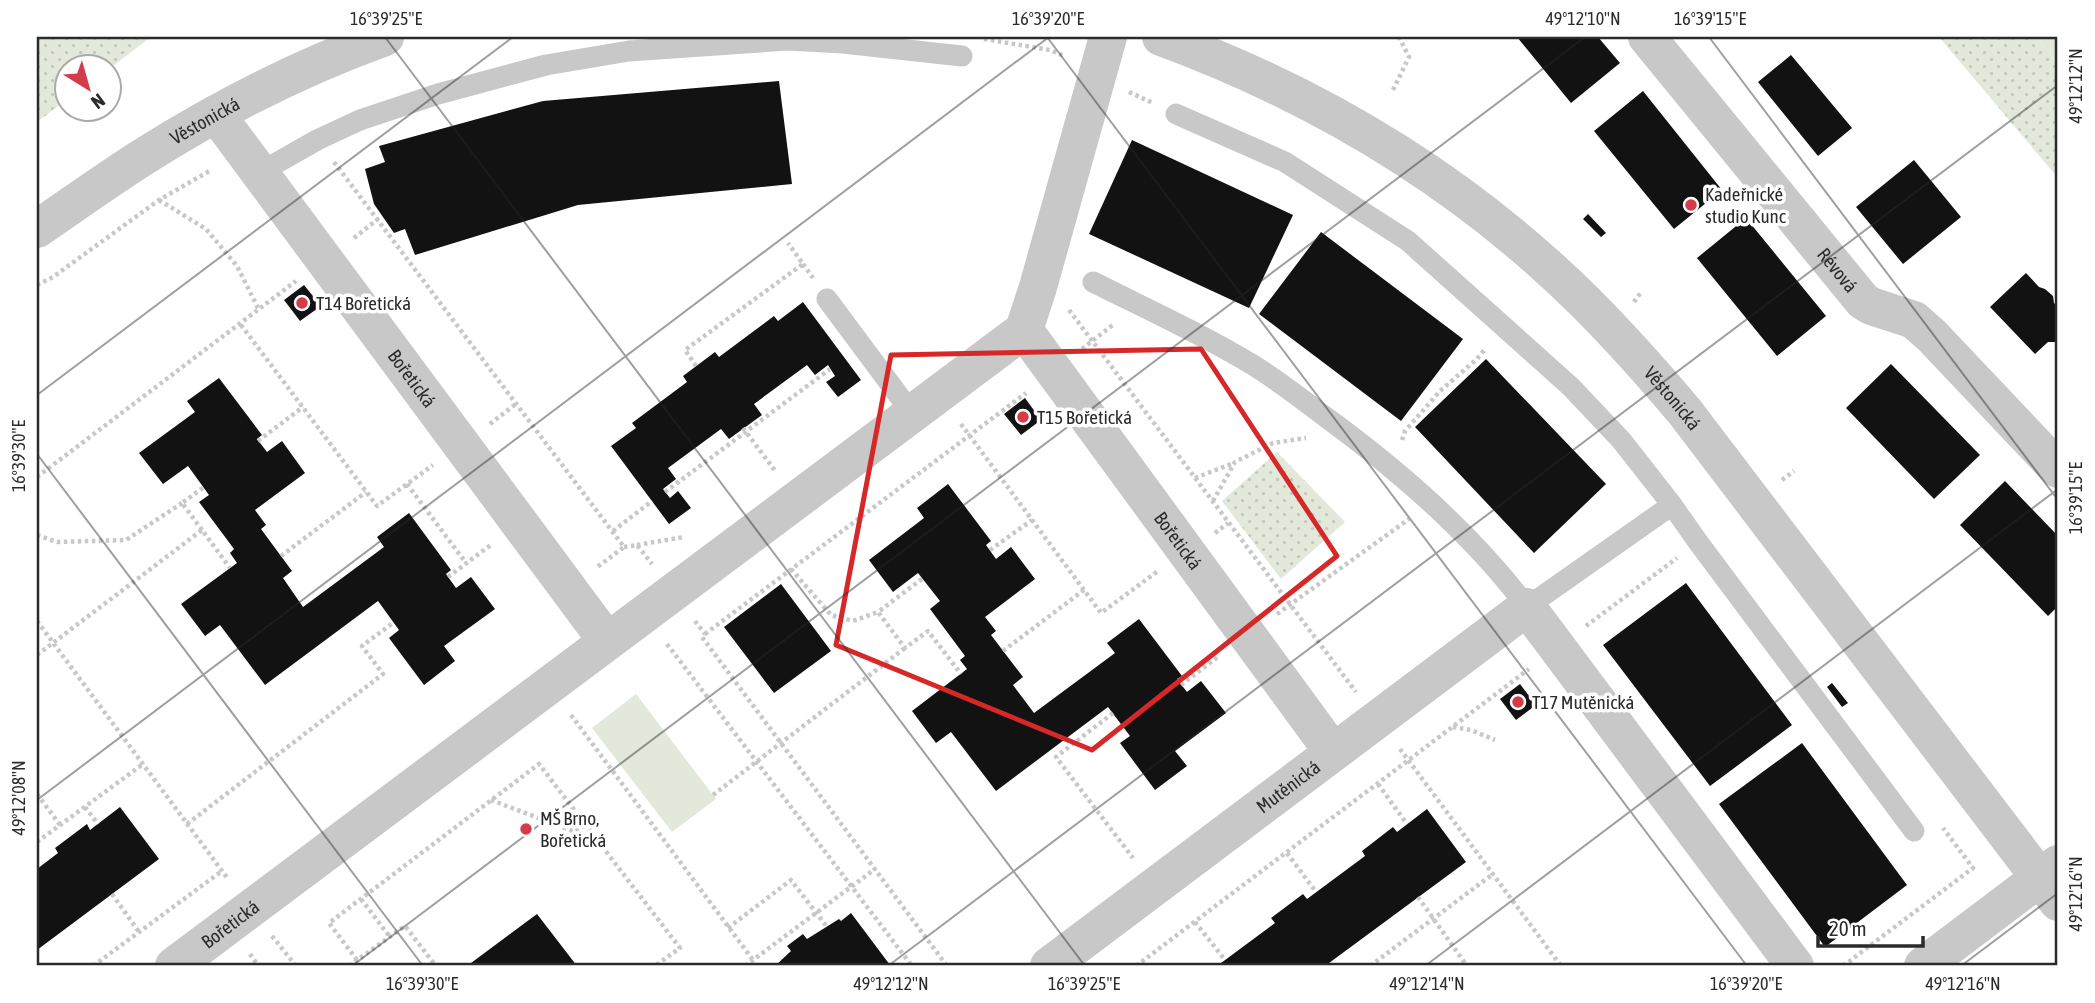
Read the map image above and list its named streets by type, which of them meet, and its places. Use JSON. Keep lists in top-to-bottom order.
{
  "streets": {
    "street": [
      "Věstonická",
      "Révová",
      "Bořetická",
      "Mutěnická"
    ]
  },
  "crossings": [
    ["Věstonická", "Bořetická"],
    ["Bořetická", "Mutěnická"]
  ],
  "places": [
    "Kadeřnické studio Kunc",
    "T14 Bořetická",
    "T15 Bořetická",
    "T17 Mutěnická",
    "MŠ Brno, Bořetická"
  ],
  "scale_bar": "20 m",
  "north": "bottom right",
  "coordinates": [
    "16°39'25\"E",
    "16°39'20\"E",
    "49°12'10\"N",
    "16°39'15\"E",
    "49°12'12\"N",
    "16°39'30\"E",
    "49°12'08\"N",
    "49°12'16\"N",
    "49°12'14\"N"
  ]
}
